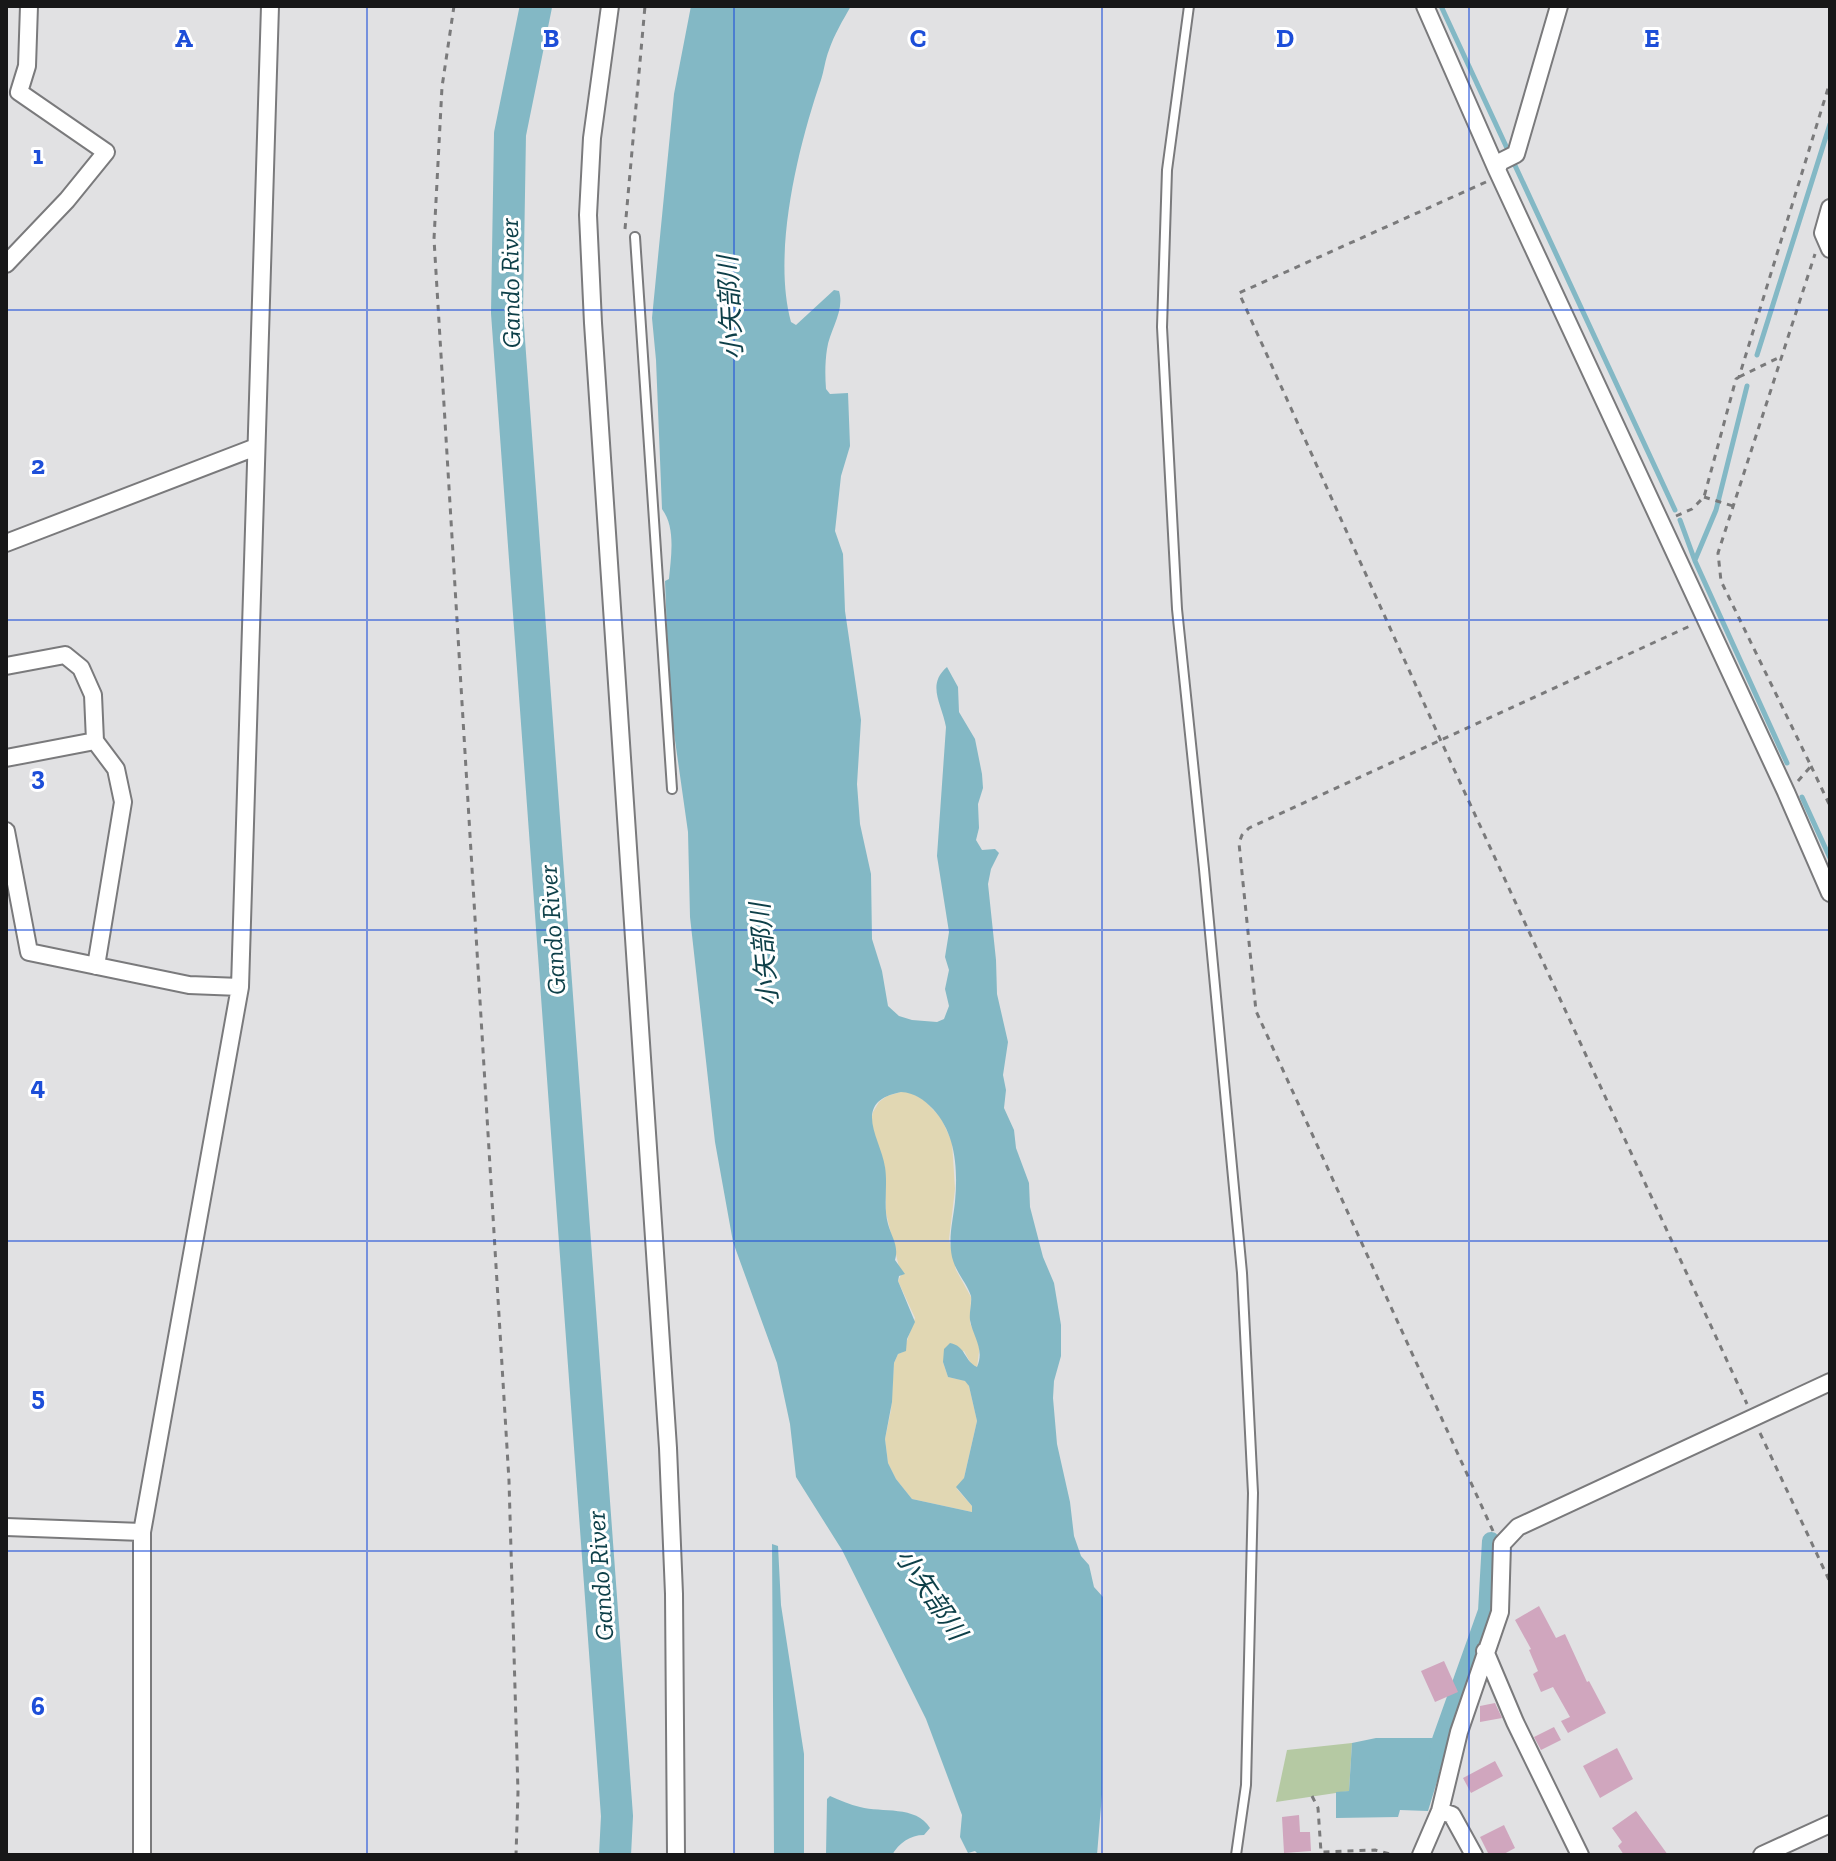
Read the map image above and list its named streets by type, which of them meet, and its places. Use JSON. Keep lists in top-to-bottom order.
{
  "water": ["Gando River", "小矢部川"],
  "grid": {
    "columns": [
      "A",
      "B",
      "C",
      "D",
      "E"
    ],
    "rows": [
      "1",
      "2",
      "3",
      "4",
      "5",
      "6"
    ]
  }
}
